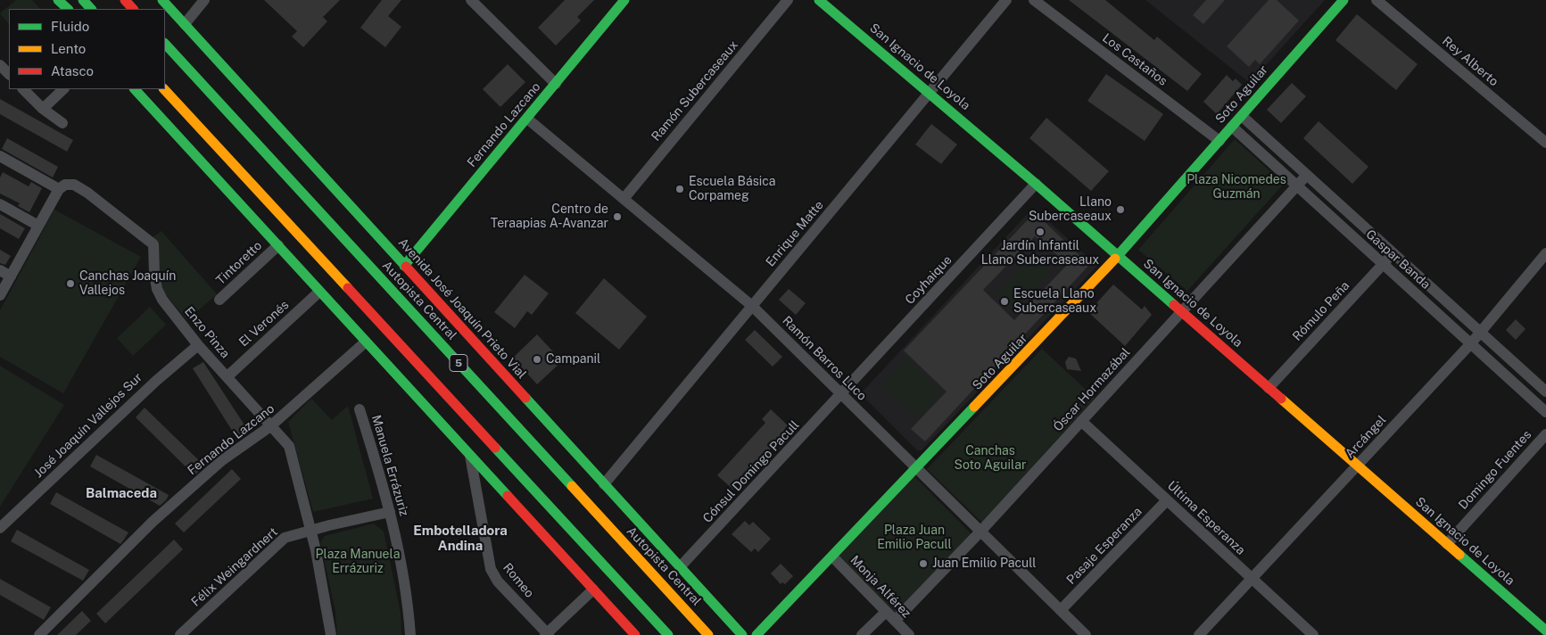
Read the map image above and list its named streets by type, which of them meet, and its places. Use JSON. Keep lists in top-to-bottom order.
{
  "streets": {
    "main road": [
      "San Ignacio de Loyola",
      "Soto Aguilar",
      "Fernando Lazcano",
      "Autopista Central",
      "Avenida José Joaquín Prieto Vial",
      "5"
    ],
    "street": [
      "Los Castaños",
      "Rey Alberto",
      "Ramón Subercaseaux",
      "Enrique Matte",
      "Gaspar Banda",
      "Tintoretto",
      "Coyhaique",
      "Rómulo Peña",
      "El Veronés",
      "Enzo Pinza",
      "Ramón Barros Luco",
      "Óscar Hormazábal",
      "José Joaquín Vallejos Sur",
      "Arcángel",
      "Manuela Errázuriz",
      "Domingo Fuentes",
      "Cónsul Domingo Pacull",
      "Última Esperanza",
      "Pasaje Esperanza",
      "Félix Weingardnert",
      "Romeo",
      "Monja Alférez"
    ]
  },
  "crossings": [
    ["Los Castaños", "Soto Aguilar"],
    ["San Ignacio de Loyola", "Soto Aguilar"],
    ["San Ignacio de Loyola", "Enrique Matte"],
    ["San Ignacio de Loyola", "Coyhaique"],
    ["San Ignacio de Loyola", "Rómulo Peña"],
    ["San Ignacio de Loyola", "Óscar Hormazábal"],
    ["San Ignacio de Loyola", "Arcángel"],
    ["San Ignacio de Loyola", "Domingo Fuentes"],
    ["Ramón Subercaseaux", "Ramón Barros Luco"],
    ["Soto Aguilar", "Gaspar Banda"],
    ["Soto Aguilar", "Ramón Barros Luco"],
    ["Soto Aguilar", "Monja Alférez"],
    ["Fernando Lazcano", "Avenida José Joaquín Prieto Vial"],
    ["Fernando Lazcano", "Enzo Pinza"],
    ["Fernando Lazcano", "Ramón Barros Luco"],
    ["Enrique Matte", "Avenida José Joaquín Prieto Vial"],
    ["Enrique Matte", "Ramón Barros Luco"],
    ["Gaspar Banda", "Rómulo Peña"],
    ["Gaspar Banda", "Óscar Hormazábal"],
    ["Gaspar Banda", "Arcángel"],
    ["Coyhaique", "Ramón Barros Luco"],
    ["Coyhaique", "Cónsul Domingo Pacull"],
    ["Avenida José Joaquín Prieto Vial", "Cónsul Domingo Pacull"],
    ["El Veronés", "Enzo Pinza"],
    ["Enzo Pinza", "José Joaquín Vallejos Sur"],
    ["Ramón Barros Luco", "Óscar Hormazábal"],
    ["Ramón Barros Luco", "Cónsul Domingo Pacull"],
    ["Ramón Barros Luco", "Pasaje Esperanza"],
    ["Óscar Hormazábal", "Última Esperanza"],
    ["Óscar Hormazábal", "Monja Alférez"],
    ["Arcángel", "Última Esperanza"],
    ["Manuela Errázuriz", "Félix Weingardnert"],
    ["Última Esperanza", "Pasaje Esperanza"]
  ],
  "districts": ["Balmaceda", "Embotelladora Andina"],
  "parks": [
    "Plaza Nicomedes Guzmán",
    "Canchas Soto Aguilar",
    "Plaza Juan Emilio Pacull",
    "Plaza Manuela Errázuriz"
  ],
  "places": [
    "Escuela Básica Corpameg",
    "Llano Subercaseaux",
    "Centro de Teraapias A-Avanzar",
    "Jardín Infantil Llano Subercaseaux",
    "Canchas Joaquín Vallejos",
    "Escuela Llano Subercaseaux",
    "Campanil",
    "Juan Emilio Pacull"
  ],
  "legend": ["Fluido", "Lento", "Atasco"]
}
